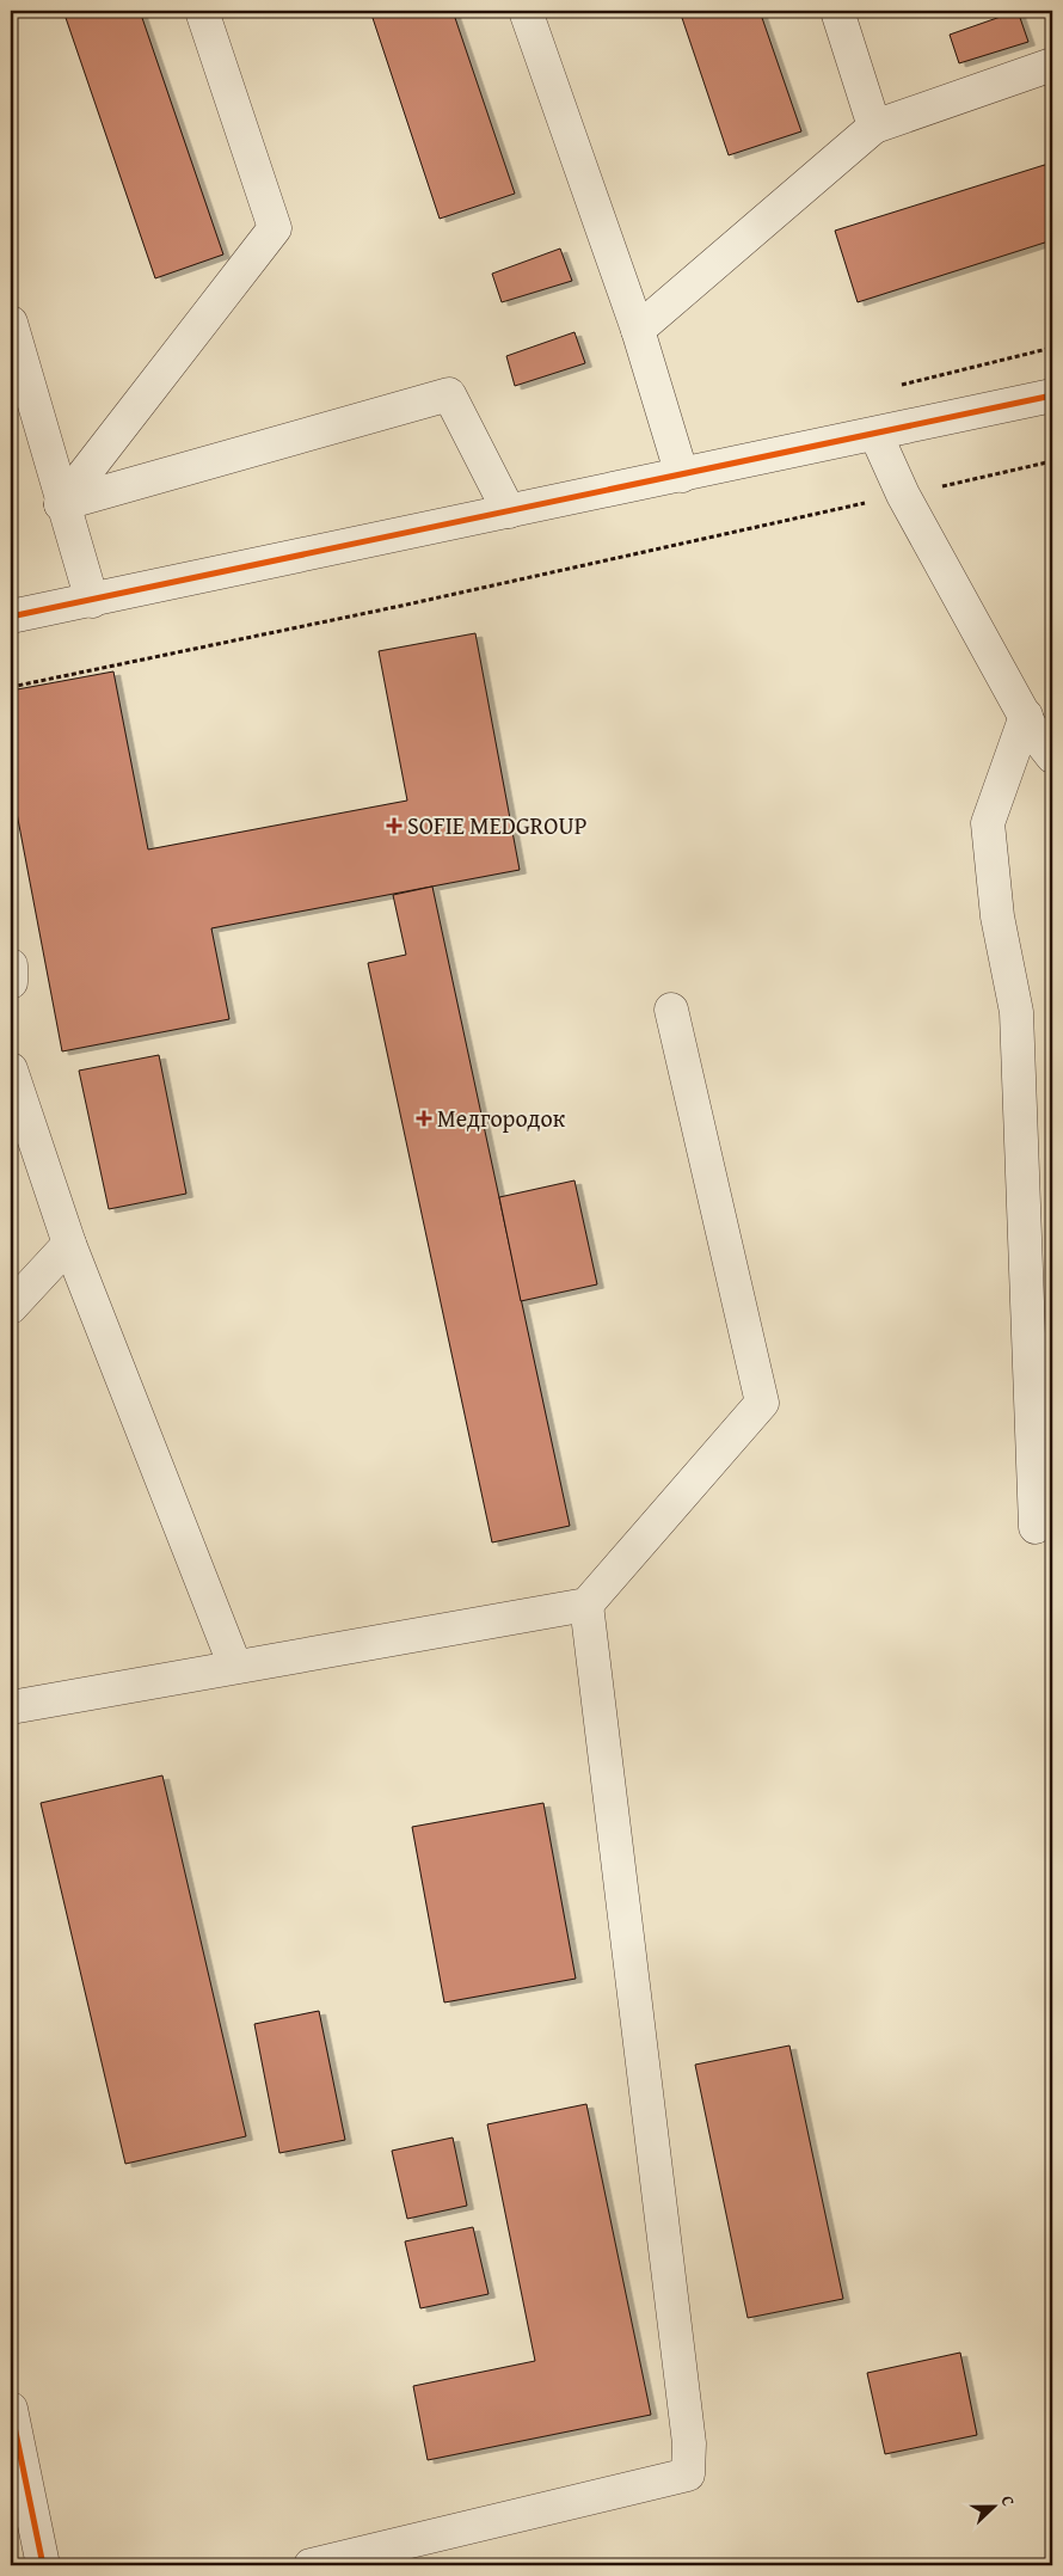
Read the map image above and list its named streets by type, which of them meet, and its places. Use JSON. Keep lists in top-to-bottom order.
{
  "places": {
    "health": ["SOFIE MEDGROUP", "Медгородок"]
  },
  "north": "right"
}
